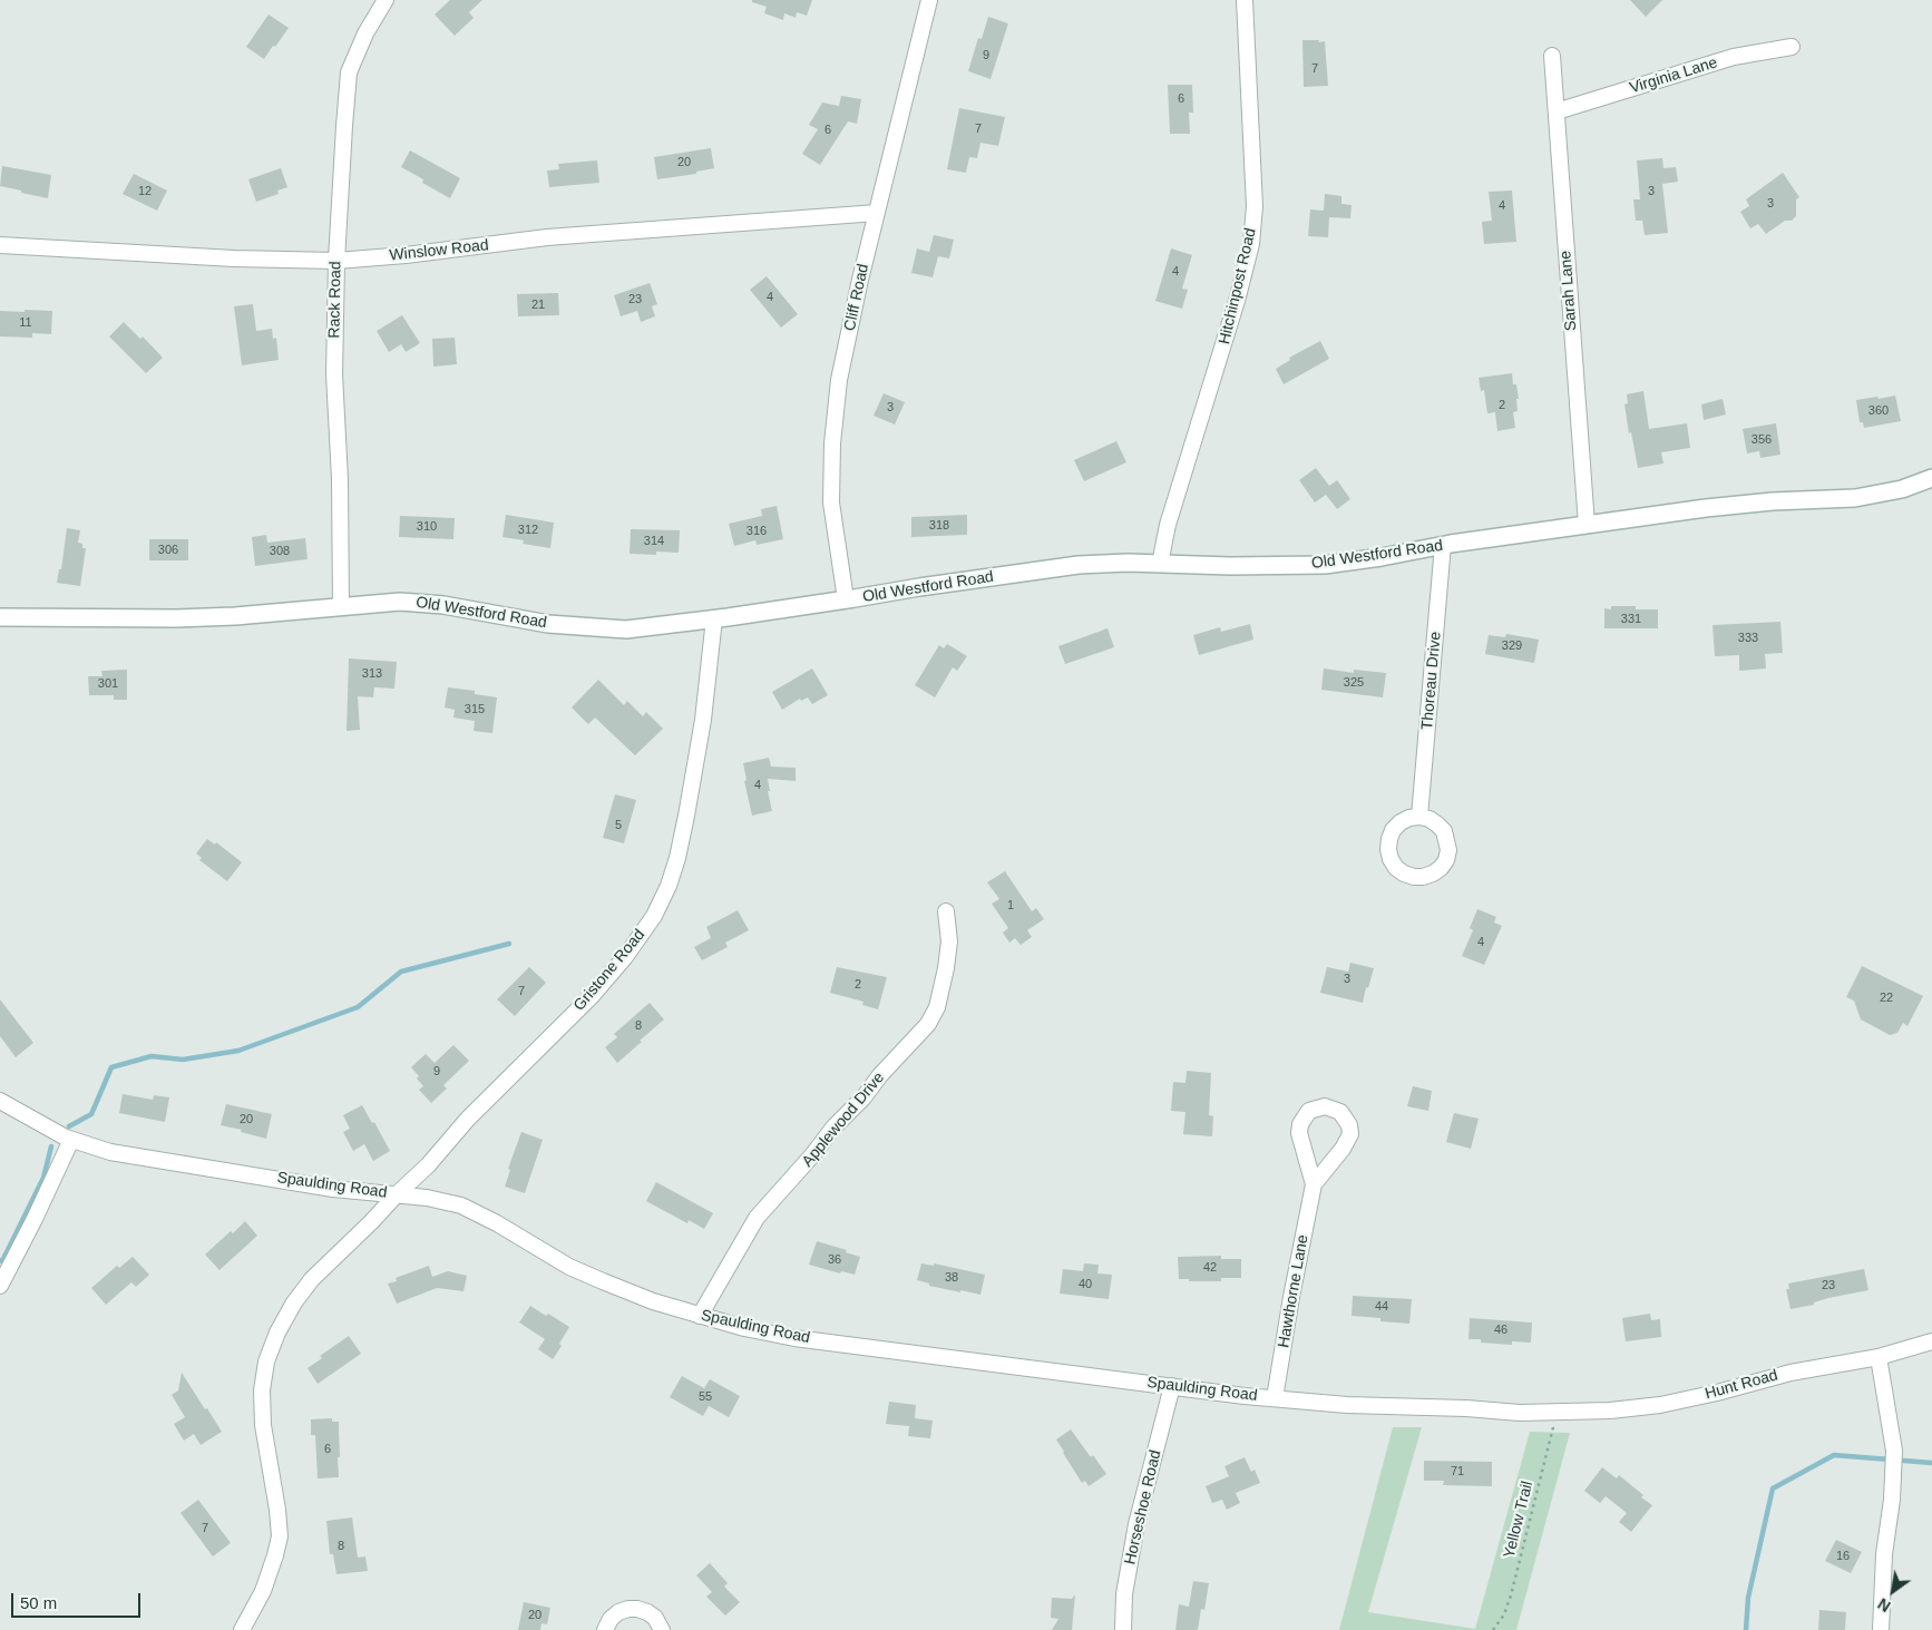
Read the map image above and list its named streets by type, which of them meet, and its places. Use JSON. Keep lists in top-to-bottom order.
{
  "streets": {
    "main road": ["Old Westford Road"],
    "street": [
      "Virginia Lane",
      "Winslow Road",
      "Hitchinpost Road",
      "Sarah Lane",
      "Cliff Road",
      "Rack Road",
      "Thoreau Drive",
      "Gristone Road",
      "Applewood Drive",
      "Spaulding Road",
      "Hawthorne Lane",
      "Hunt Road",
      "Horseshoe Road"
    ],
    "path": ["Yellow Trail"]
  },
  "crossings": [
    ["Virginia Lane", "Sarah Lane"],
    ["Winslow Road", "Cliff Road"],
    ["Winslow Road", "Rack Road"],
    ["Hitchinpost Road", "Old Westford Road"],
    ["Sarah Lane", "Old Westford Road"],
    ["Cliff Road", "Old Westford Road"],
    ["Rack Road", "Old Westford Road"],
    ["Old Westford Road", "Thoreau Drive"],
    ["Old Westford Road", "Gristone Road"],
    ["Gristone Road", "Spaulding Road"],
    ["Applewood Drive", "Spaulding Road"],
    ["Spaulding Road", "Hawthorne Lane"],
    ["Spaulding Road", "Hunt Road"],
    ["Spaulding Road", "Horseshoe Road"],
    ["Spaulding Road", "Yellow Trail"],
    ["Hunt Road", "Yellow Trail"]
  ],
  "house_numbers": [
    "9",
    "7",
    "6",
    "7",
    "6",
    "20",
    "12",
    "3",
    "3",
    "4",
    "4",
    "4",
    "23",
    "21",
    "11",
    "2",
    "3",
    "360",
    "356",
    "318",
    "310",
    "312",
    "316",
    "314",
    "306",
    "308",
    "331",
    "333",
    "329",
    "313",
    "325",
    "301",
    "315",
    "4",
    "5",
    "1",
    "4",
    "3",
    "2",
    "7",
    "22",
    "8",
    "9",
    "20",
    "36",
    "42",
    "38",
    "40",
    "23",
    "44",
    "46",
    "55",
    "6",
    "71",
    "7",
    "8",
    "16",
    "20"
  ],
  "scale_bar": "50 m",
  "north": "bottom left"
}
